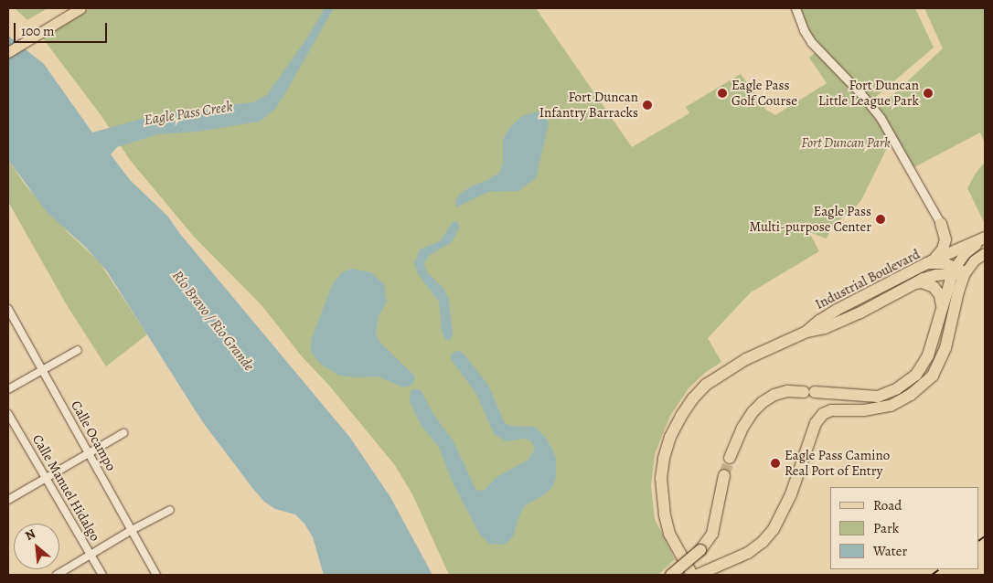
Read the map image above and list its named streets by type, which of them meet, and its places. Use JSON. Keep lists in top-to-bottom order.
{
  "streets": {
    "highway": ["Industrial Boulevard"],
    "street": ["Calle Ocampo", "Calle Manuel Hidalgo"]
  },
  "water": ["Eagle Pass Creek", "Río Bravo / Rio Grande"],
  "parks": ["Fort Duncan Park"],
  "places": [
    "Eagle Pass Golf Course",
    "Fort Duncan Little League Park",
    "Fort Duncan Infantry Barracks",
    "Eagle Pass Multi-purpose Center",
    "Eagle Pass Camino Real Port of Entry"
  ],
  "legend": ["Road", "Park", "Water"],
  "scale_bar": "100 m",
  "north": "top left"
}
